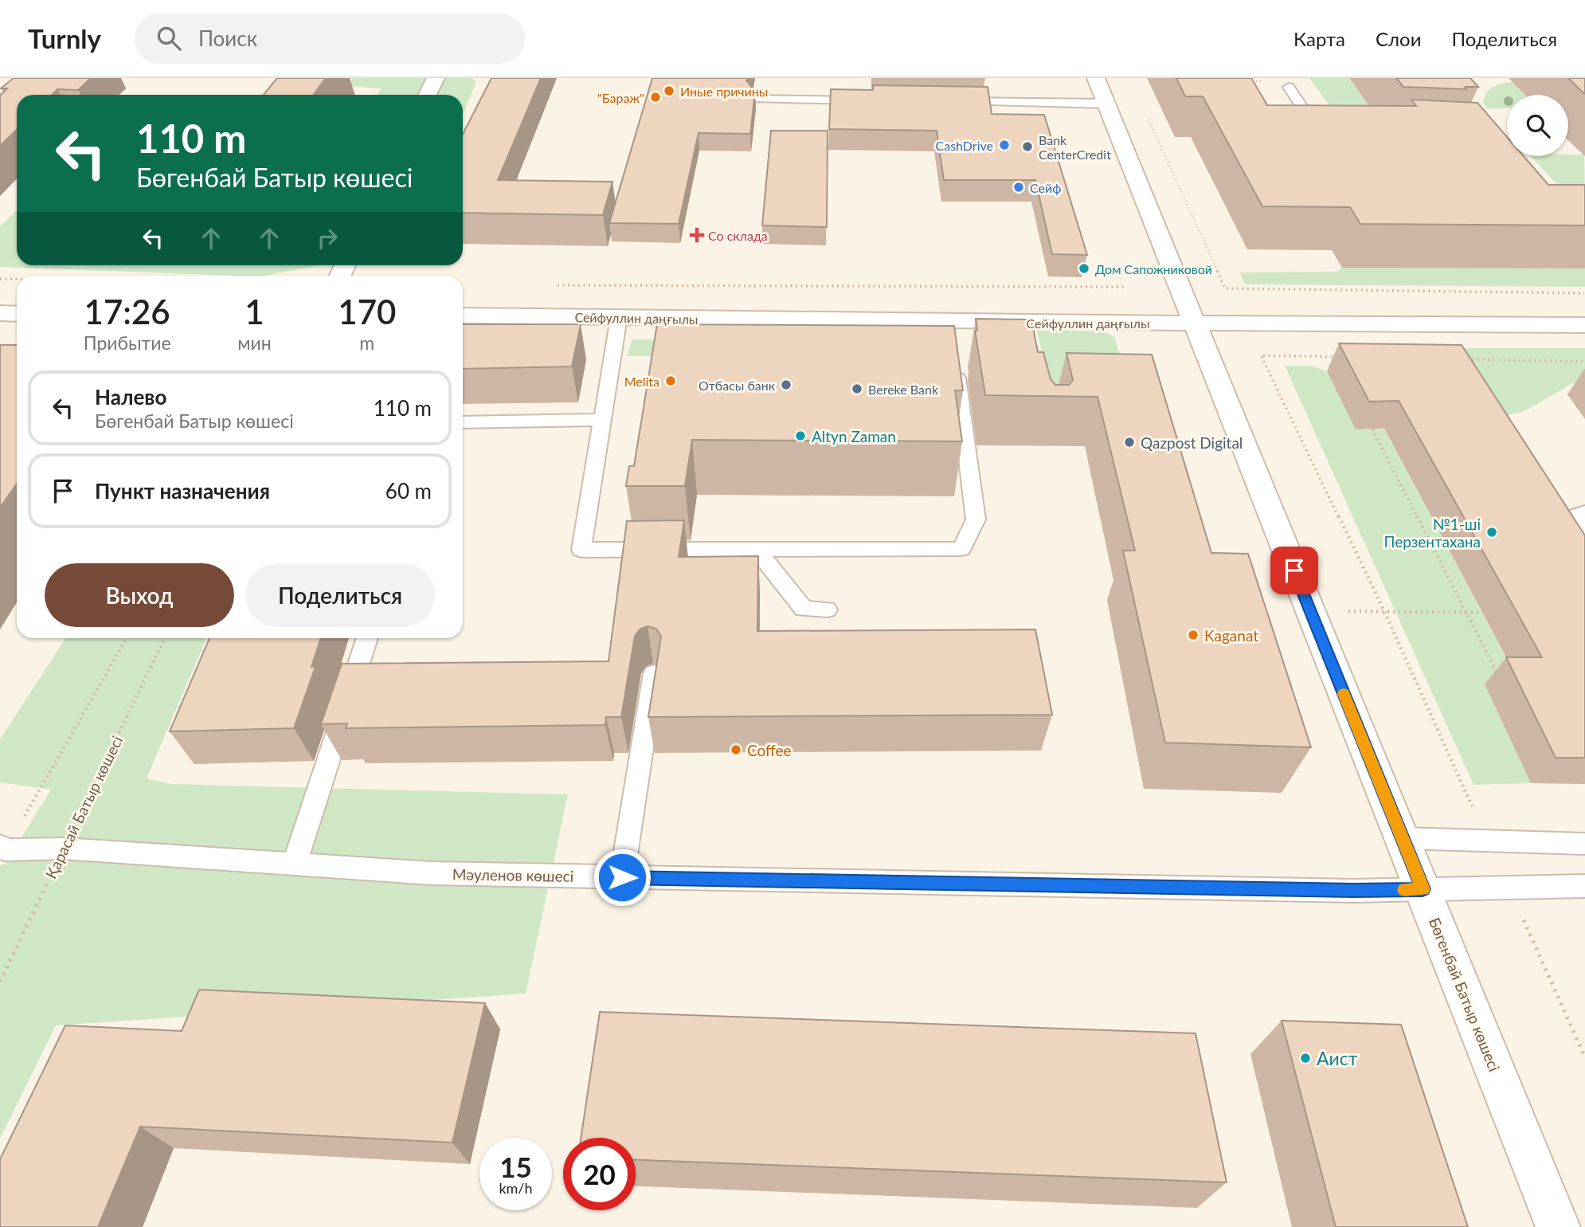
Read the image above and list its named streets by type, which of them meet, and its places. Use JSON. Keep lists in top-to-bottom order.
{
  "streets": {
    "street": ["Сейфуллин даңғылы", "Бөгенбай Батыр көшесі"],
    "lane": ["Мәуленов көшесі"],
    "path": ["Қарасай Батыр көшесі"]
  },
  "crossings": [
    ["Сейфуллин даңғылы", "Бөгенбай Батыр көшесі"],
    ["Қарасай Батыр көшесі", "Мәуленов көшесі"],
    ["Мәуленов көшесі", "Бөгенбай Батыр көшесі"]
  ],
  "places": {
    "other": [
      "Иные причины",
      "\"Бараж\"",
      "CashDrive",
      "Bank CenterCredit",
      "Сейф",
      "Дом Сапожниковой",
      "Melita",
      "Отбасы банк",
      "Bereke Bank",
      "Altyn Zaman",
      "Qazpost Digital",
      "№1-ші Перзентахана",
      "Kaganat",
      "Coffee",
      "Аист"
    ],
    "health": ["Со склада"]
  },
  "page": {
    "header": "Turnly",
    "search": "Поиск",
    "nav": ["Карта", "Слои", "Поделиться"],
    "turn": ["110 m", "Бөгенбай Батыр көшесі"],
    "eta": [
      "17:26",
      "Прибытие",
      "1",
      "мин",
      "170",
      "m"
    ],
    "list": [
      {
        "name": "Налево",
        "note": "Бөгенбай Батыр көшесі",
        "value": "110 m"
      },
      {
        "name": "Пункт назначения",
        "value": "60 m"
      }
    ],
    "buttons": ["Выход", "Поделиться"],
    "speed": "15 km/h",
    "limit": "20"
  }
}
